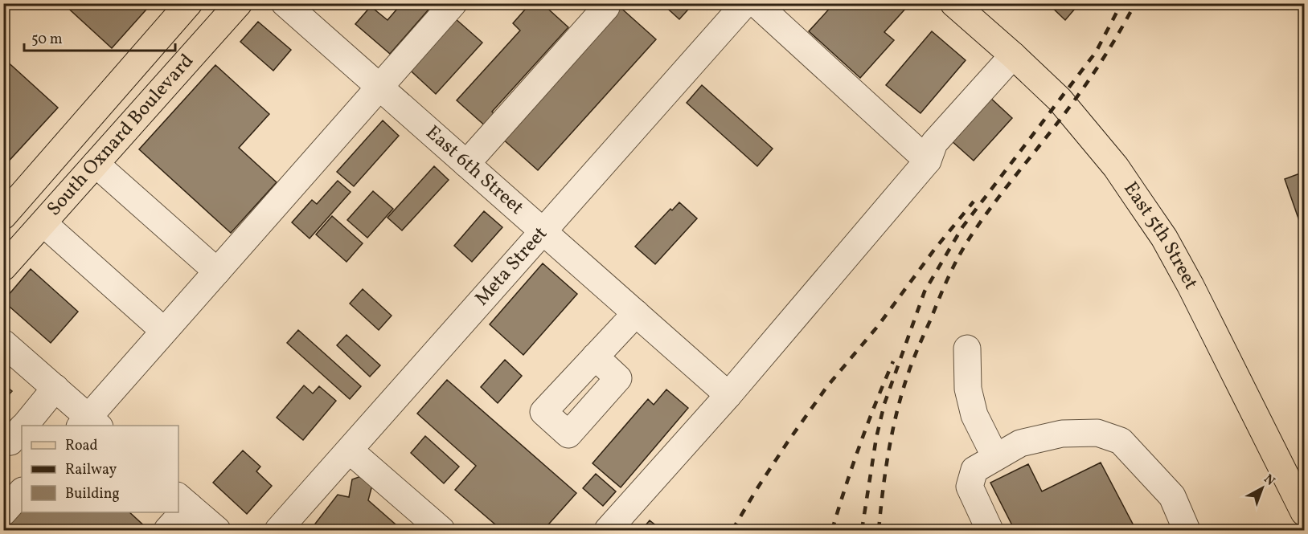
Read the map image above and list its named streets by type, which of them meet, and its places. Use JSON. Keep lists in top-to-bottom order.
{
  "streets": {
    "main road": ["South Oxnard Boulevard", "East 5th Street"],
    "street": ["East 6th Street", "Meta Street"]
  },
  "crossings": [
    ["East 6th Street", "Meta Street"]
  ],
  "legend": ["Road", "Railway", "Building"],
  "scale_bar": "50 m",
  "north": "top right"
}
